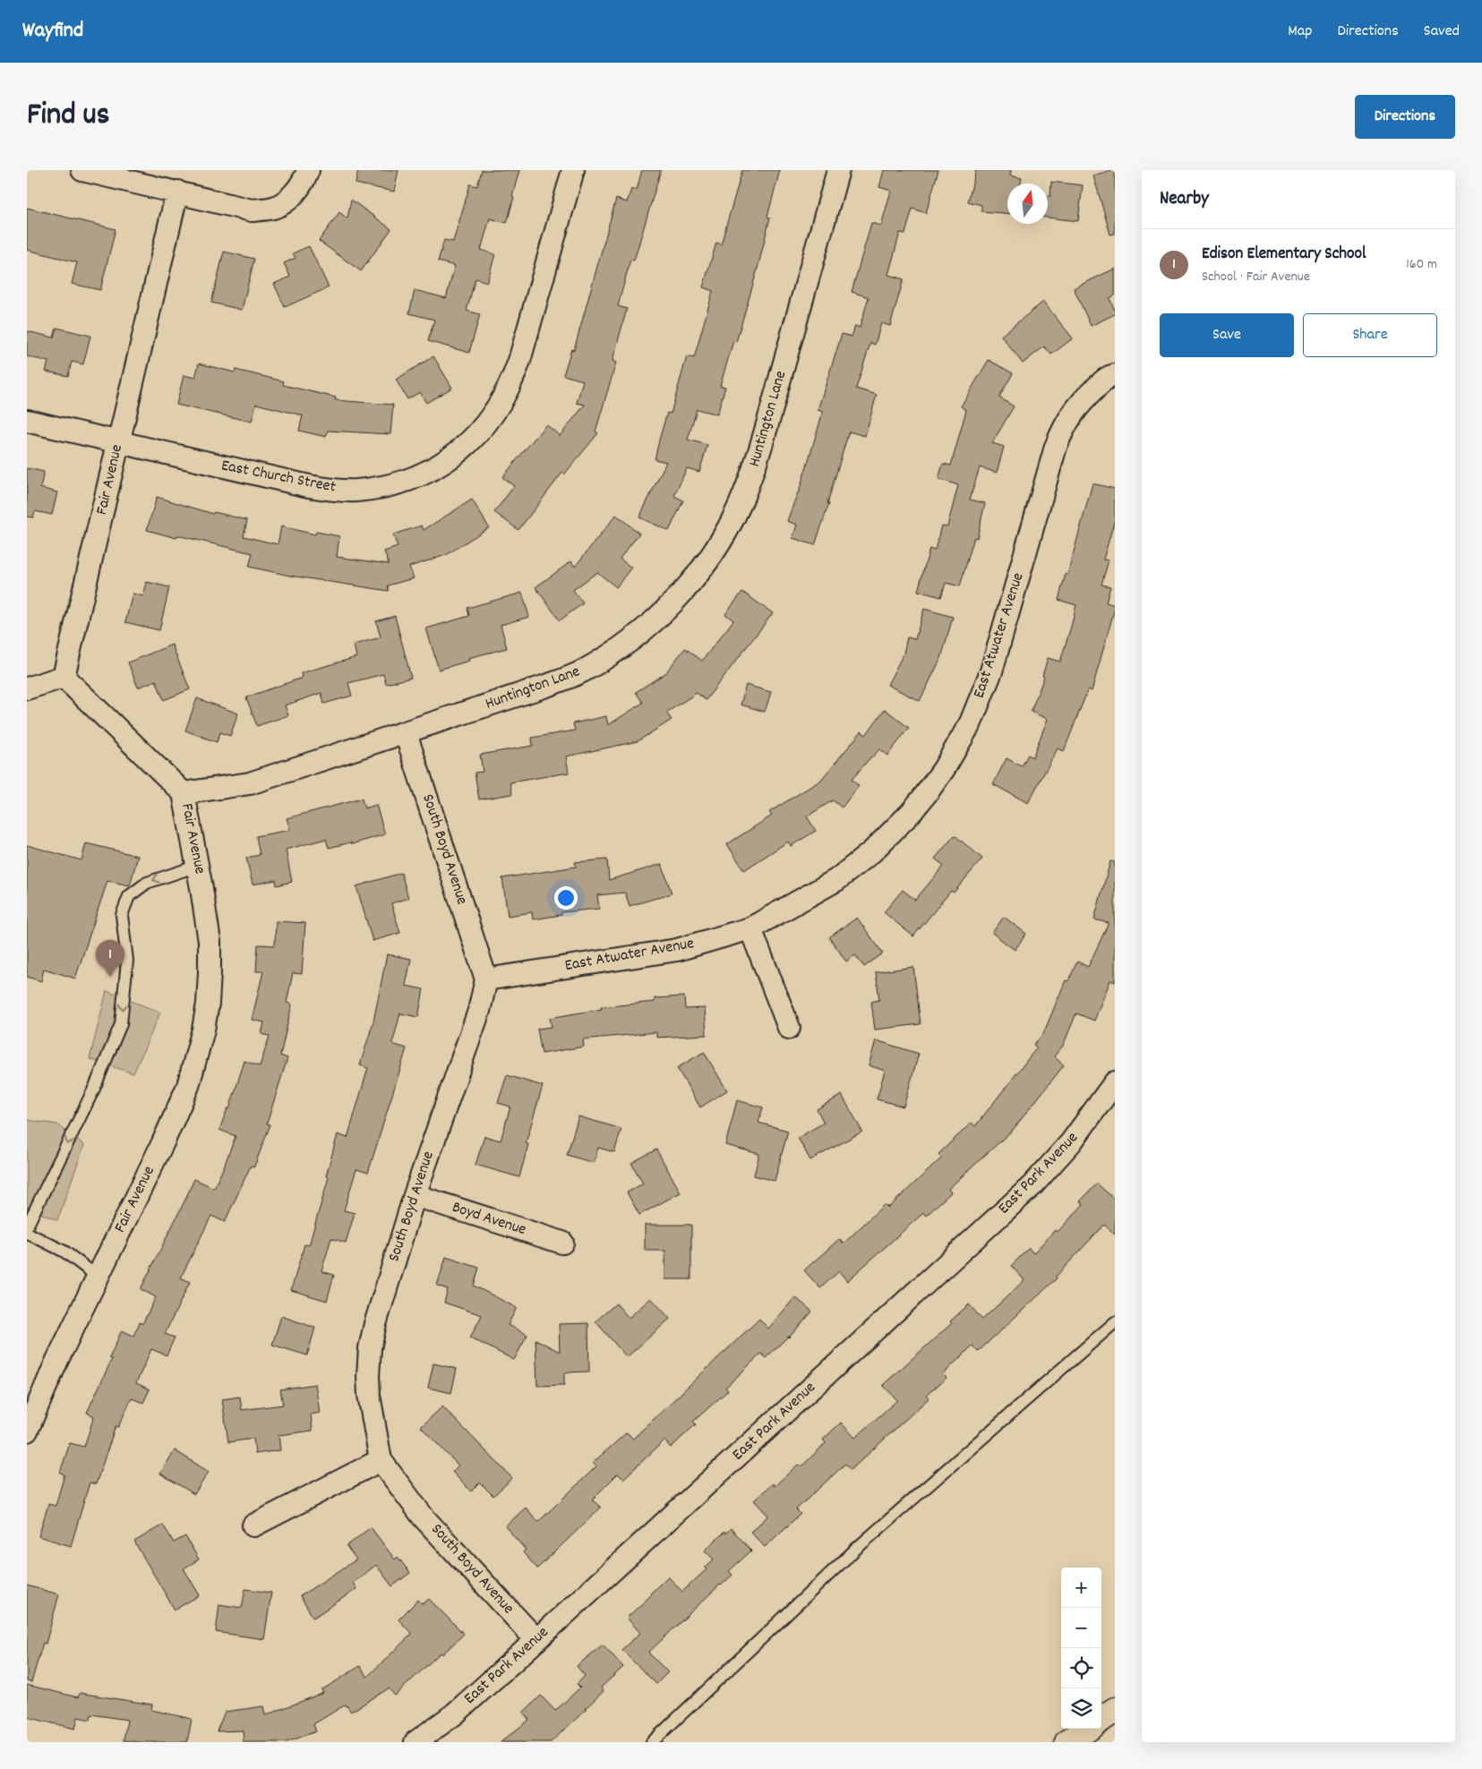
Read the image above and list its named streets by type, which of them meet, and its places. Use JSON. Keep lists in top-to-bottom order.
{
  "streets": {
    "street": [
      "Huntington Lane",
      "East Church Street",
      "Fair Avenue",
      "East Atwater Avenue",
      "South Boyd Avenue",
      "East Park Avenue",
      "Boyd Avenue"
    ]
  },
  "crossings": [
    ["Huntington Lane", "Fair Avenue"],
    ["Huntington Lane", "South Boyd Avenue"],
    ["East Church Street", "Fair Avenue"],
    ["East Atwater Avenue", "South Boyd Avenue"],
    ["South Boyd Avenue", "East Park Avenue"],
    ["South Boyd Avenue", "Boyd Avenue"]
  ],
  "north": "top",
  "page": {
    "header": "Wayfind",
    "nav": ["Map", "Directions", "Saved"],
    "title": "Find us",
    "buttons": [
      "Directions",
      ["Save", "Share"]
    ],
    "heading": "Nearby",
    "list": [
      {
        "mark": "1",
        "name": "Edison Elementary School",
        "note": "School · Fair Avenue",
        "value": "160 m"
      }
    ],
    "pins": "1",
    "map_buttons": ["+", "−"]
  }
}
